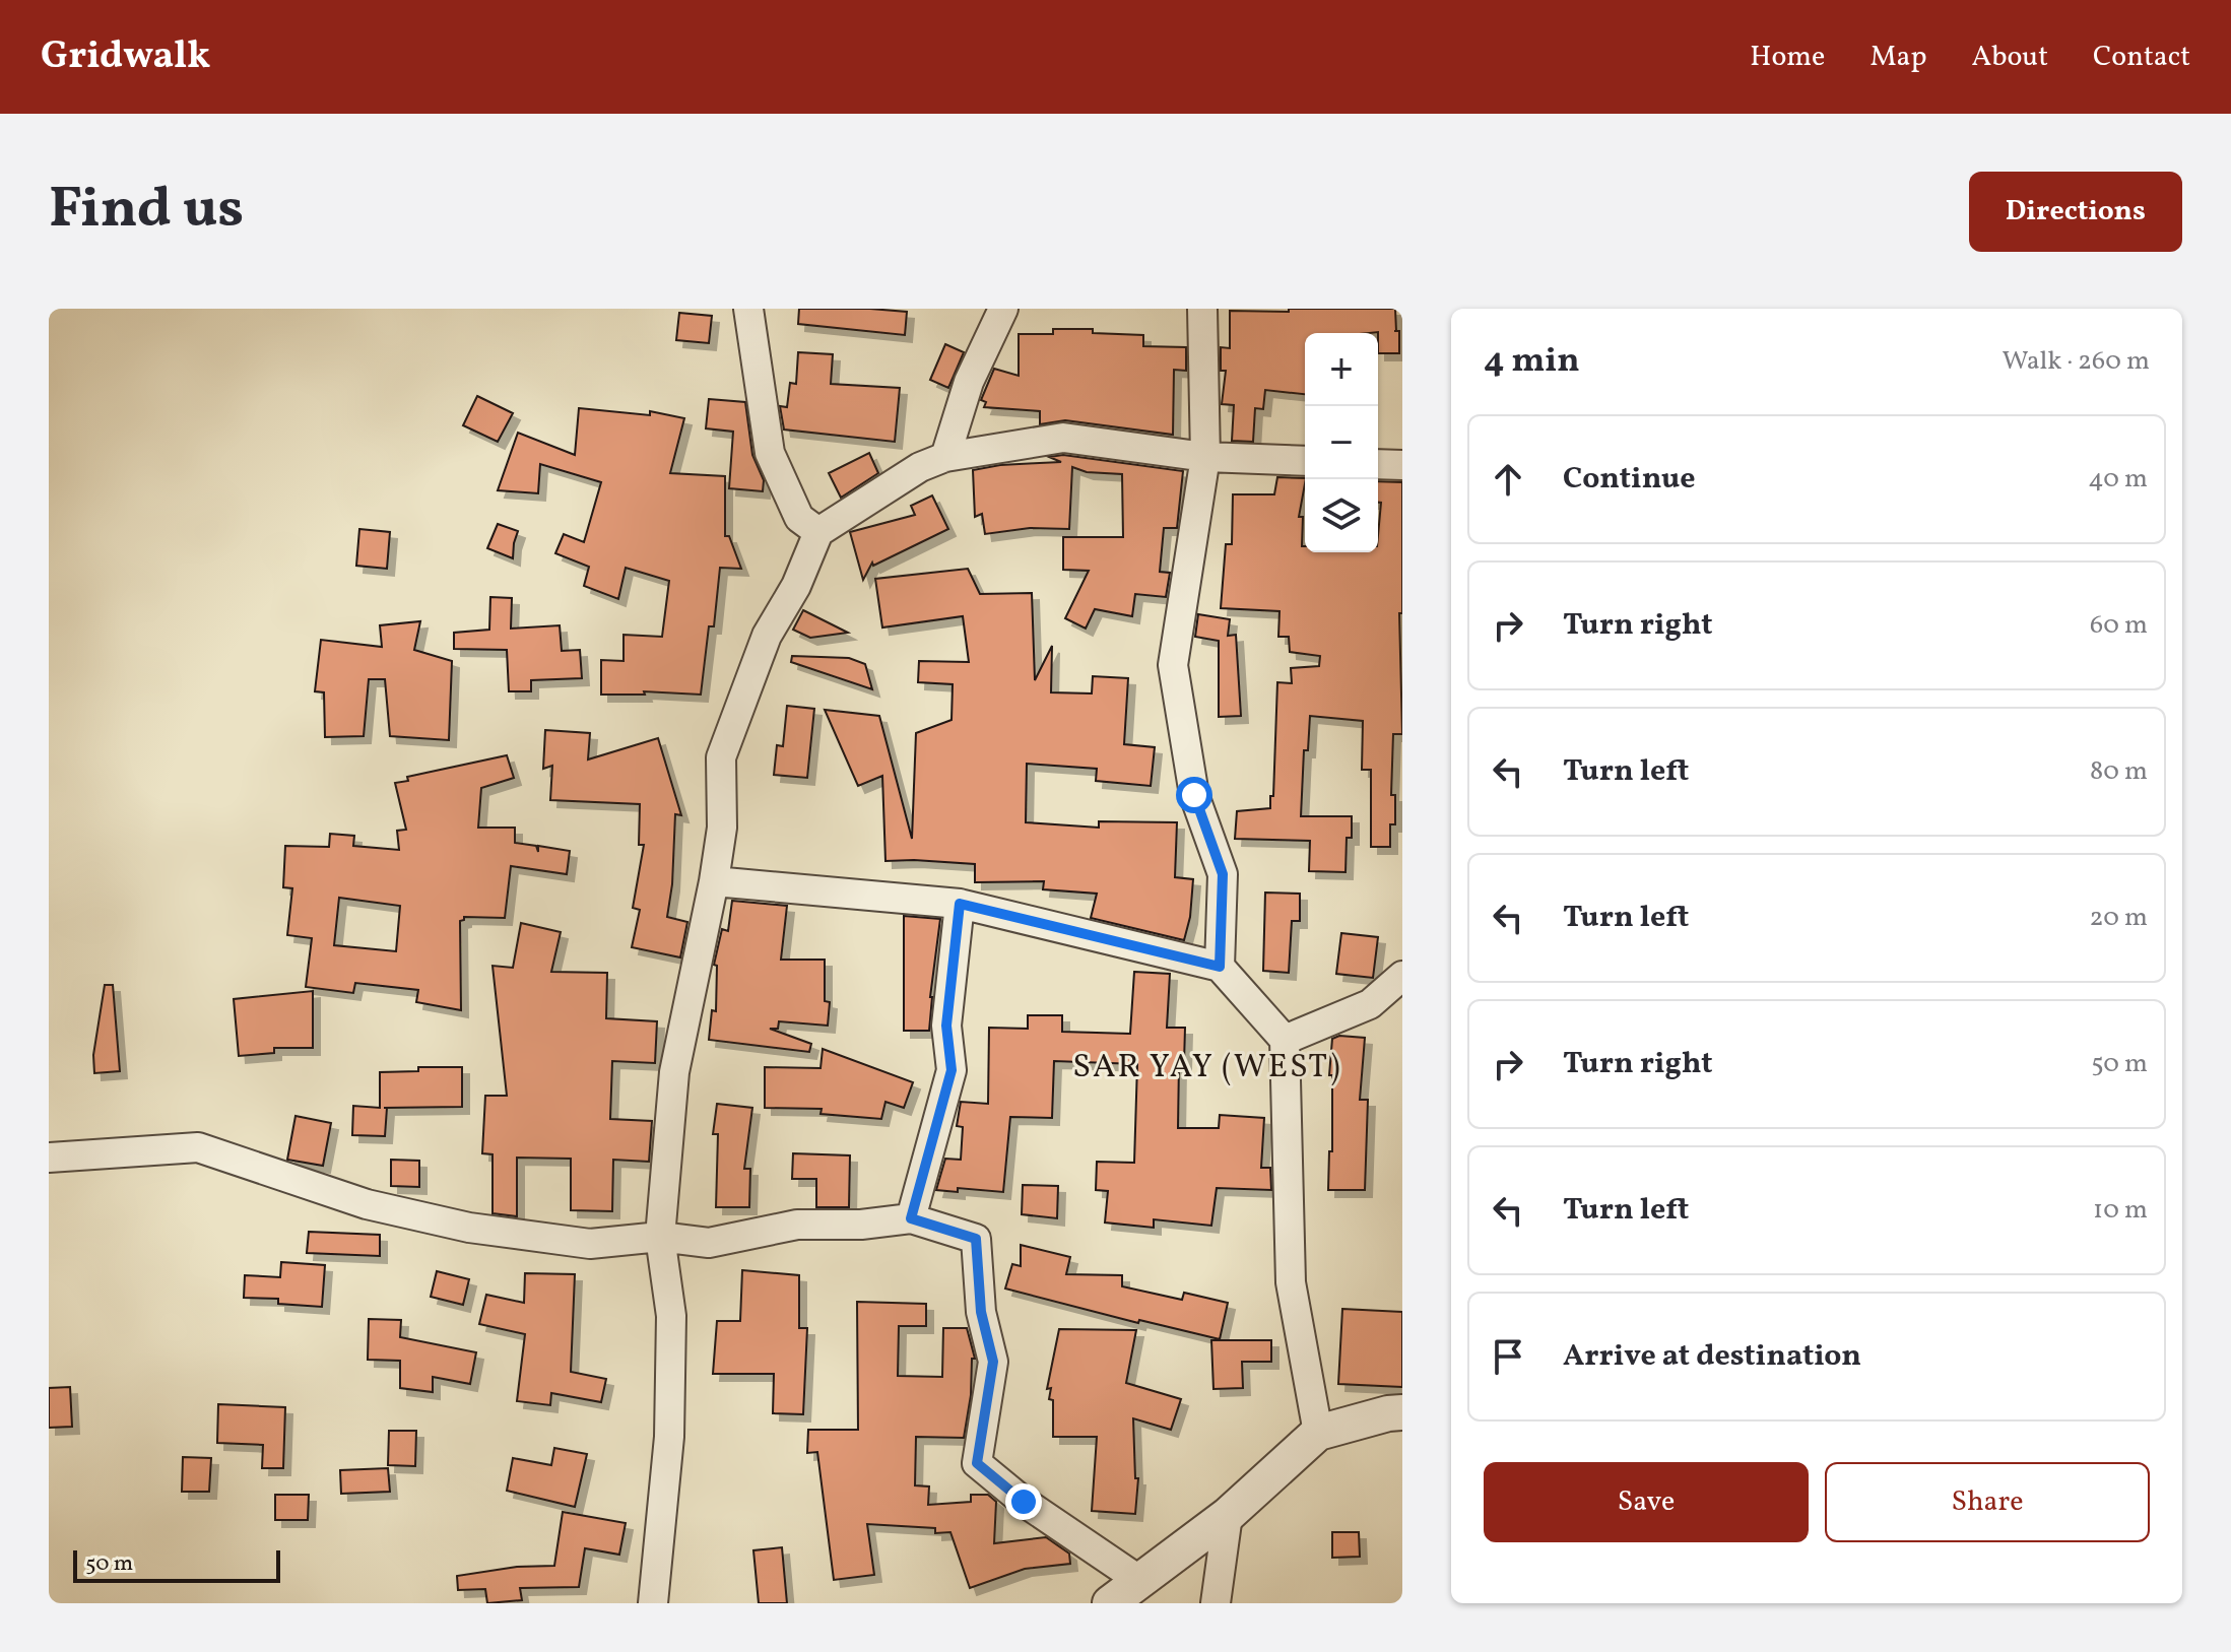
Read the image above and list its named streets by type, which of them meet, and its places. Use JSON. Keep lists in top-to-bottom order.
{
  "districts": ["SAR YAY (WEST)"],
  "scale_bar": "50 m",
  "page": {
    "header": "Gridwalk",
    "nav": [
      "Home",
      "Map",
      "About",
      "Contact"
    ],
    "title": "Find us",
    "buttons": [
      "Directions",
      ["Save", "Share"]
    ],
    "heading": ["4 min", "Walk · 260 m"],
    "map_buttons": ["+", "−"],
    "list": [
      ["Continue", "40 m"],
      ["Turn right", "60 m"],
      ["Turn left", "80 m"],
      ["Turn left", "20 m"],
      ["Turn right", "50 m"],
      ["Turn left", "10 m"],
      "Arrive at destination"
    ],
    "scale": "50 m"
  }
}
